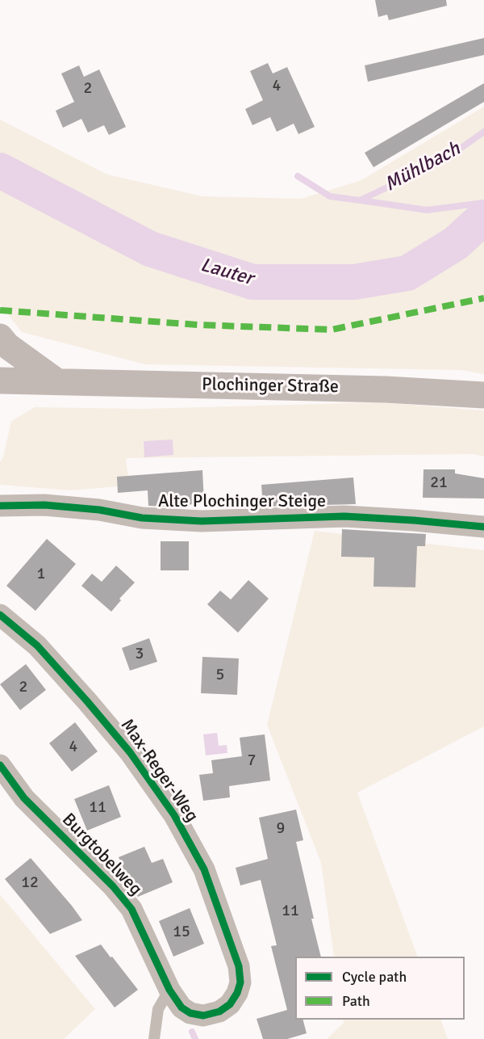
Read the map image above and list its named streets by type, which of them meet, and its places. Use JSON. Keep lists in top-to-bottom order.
{
  "streets": {
    "main road": ["Plochinger Straße"],
    "street": ["Alte Plochinger Steige", "Max-Reger-Weg", "Burgtobelweg"]
  },
  "crossings": [
    ["Max-Reger-Weg", "Burgtobelweg"]
  ],
  "water": ["Mühlbach", "Lauter"],
  "house_numbers": [
    "4",
    "2",
    "21",
    "1",
    "3",
    "5",
    "2",
    "4",
    "7",
    "11",
    "9",
    "12",
    "11",
    "15"
  ],
  "legend": ["Cycle path", "Path"]
}
